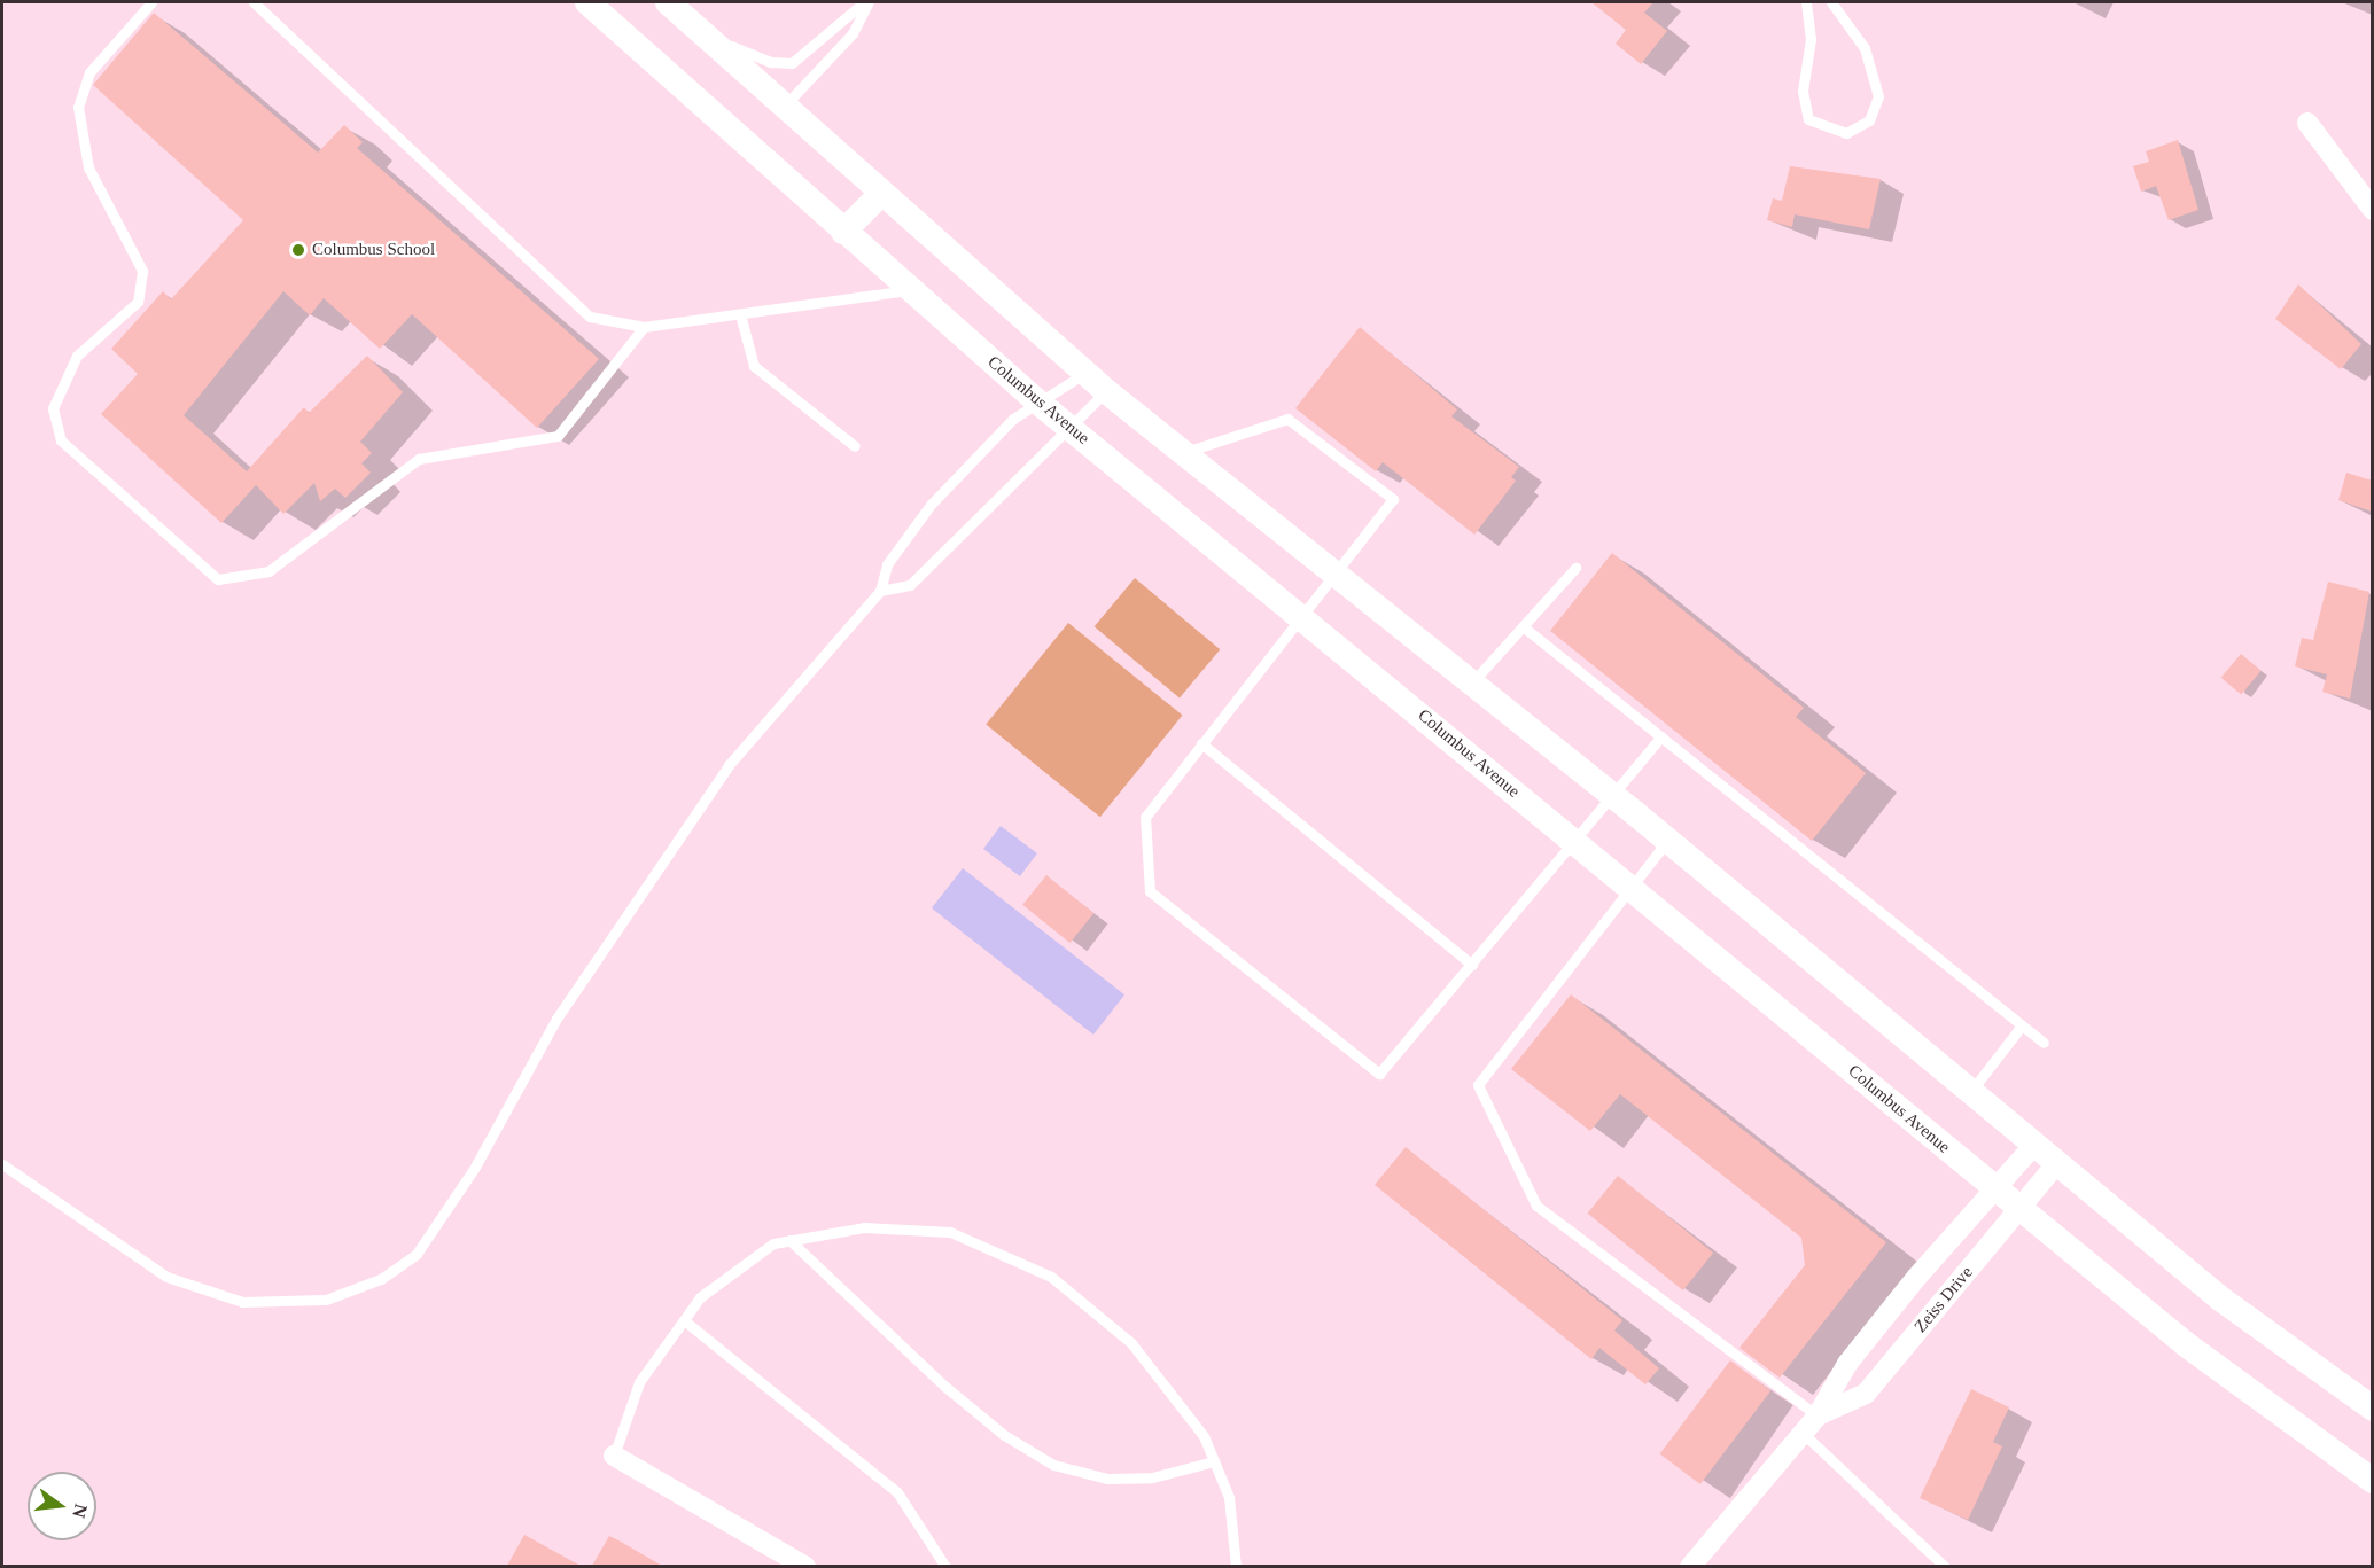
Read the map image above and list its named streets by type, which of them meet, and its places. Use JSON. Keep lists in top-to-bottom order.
{
  "streets": {
    "street": ["Columbus Avenue", "Zeiss Drive"]
  },
  "crossings": [
    ["Columbus Avenue", "Zeiss Drive"]
  ],
  "places": ["Columbus School"],
  "north": "right"
}
